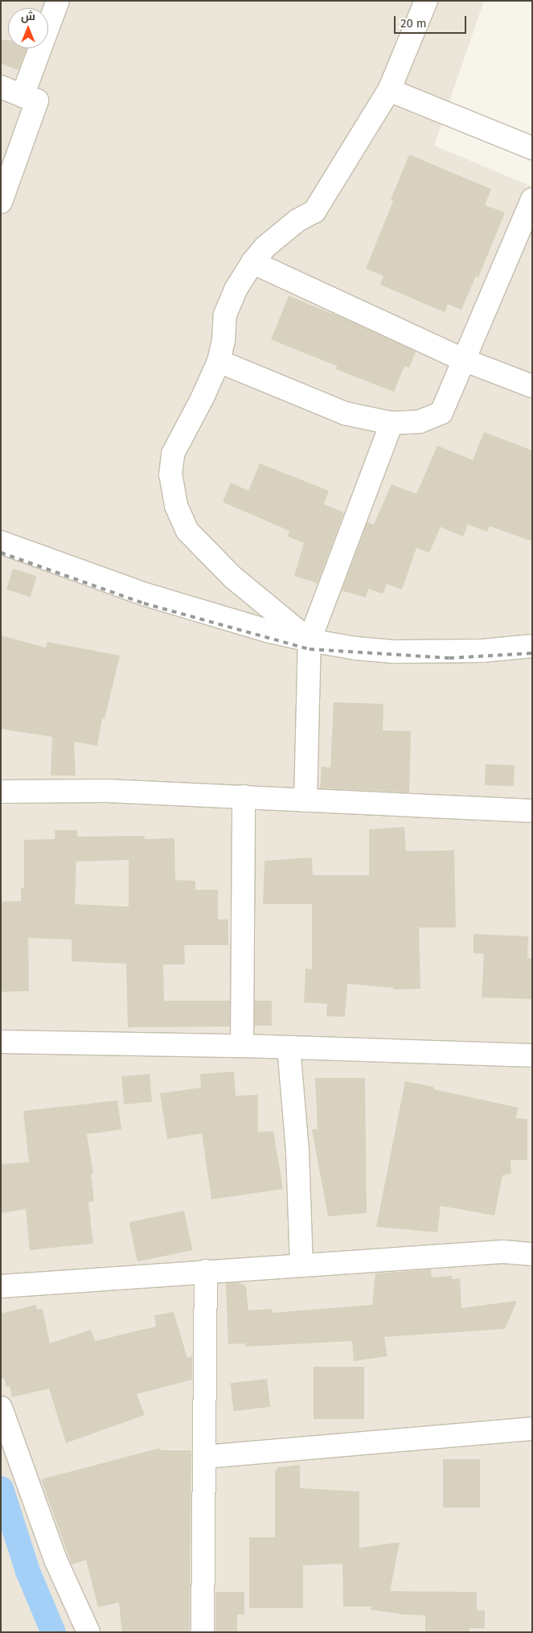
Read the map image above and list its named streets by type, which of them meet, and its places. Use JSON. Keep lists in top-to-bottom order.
{
  "scale_bar": "20 m",
  "north": "top"
}
